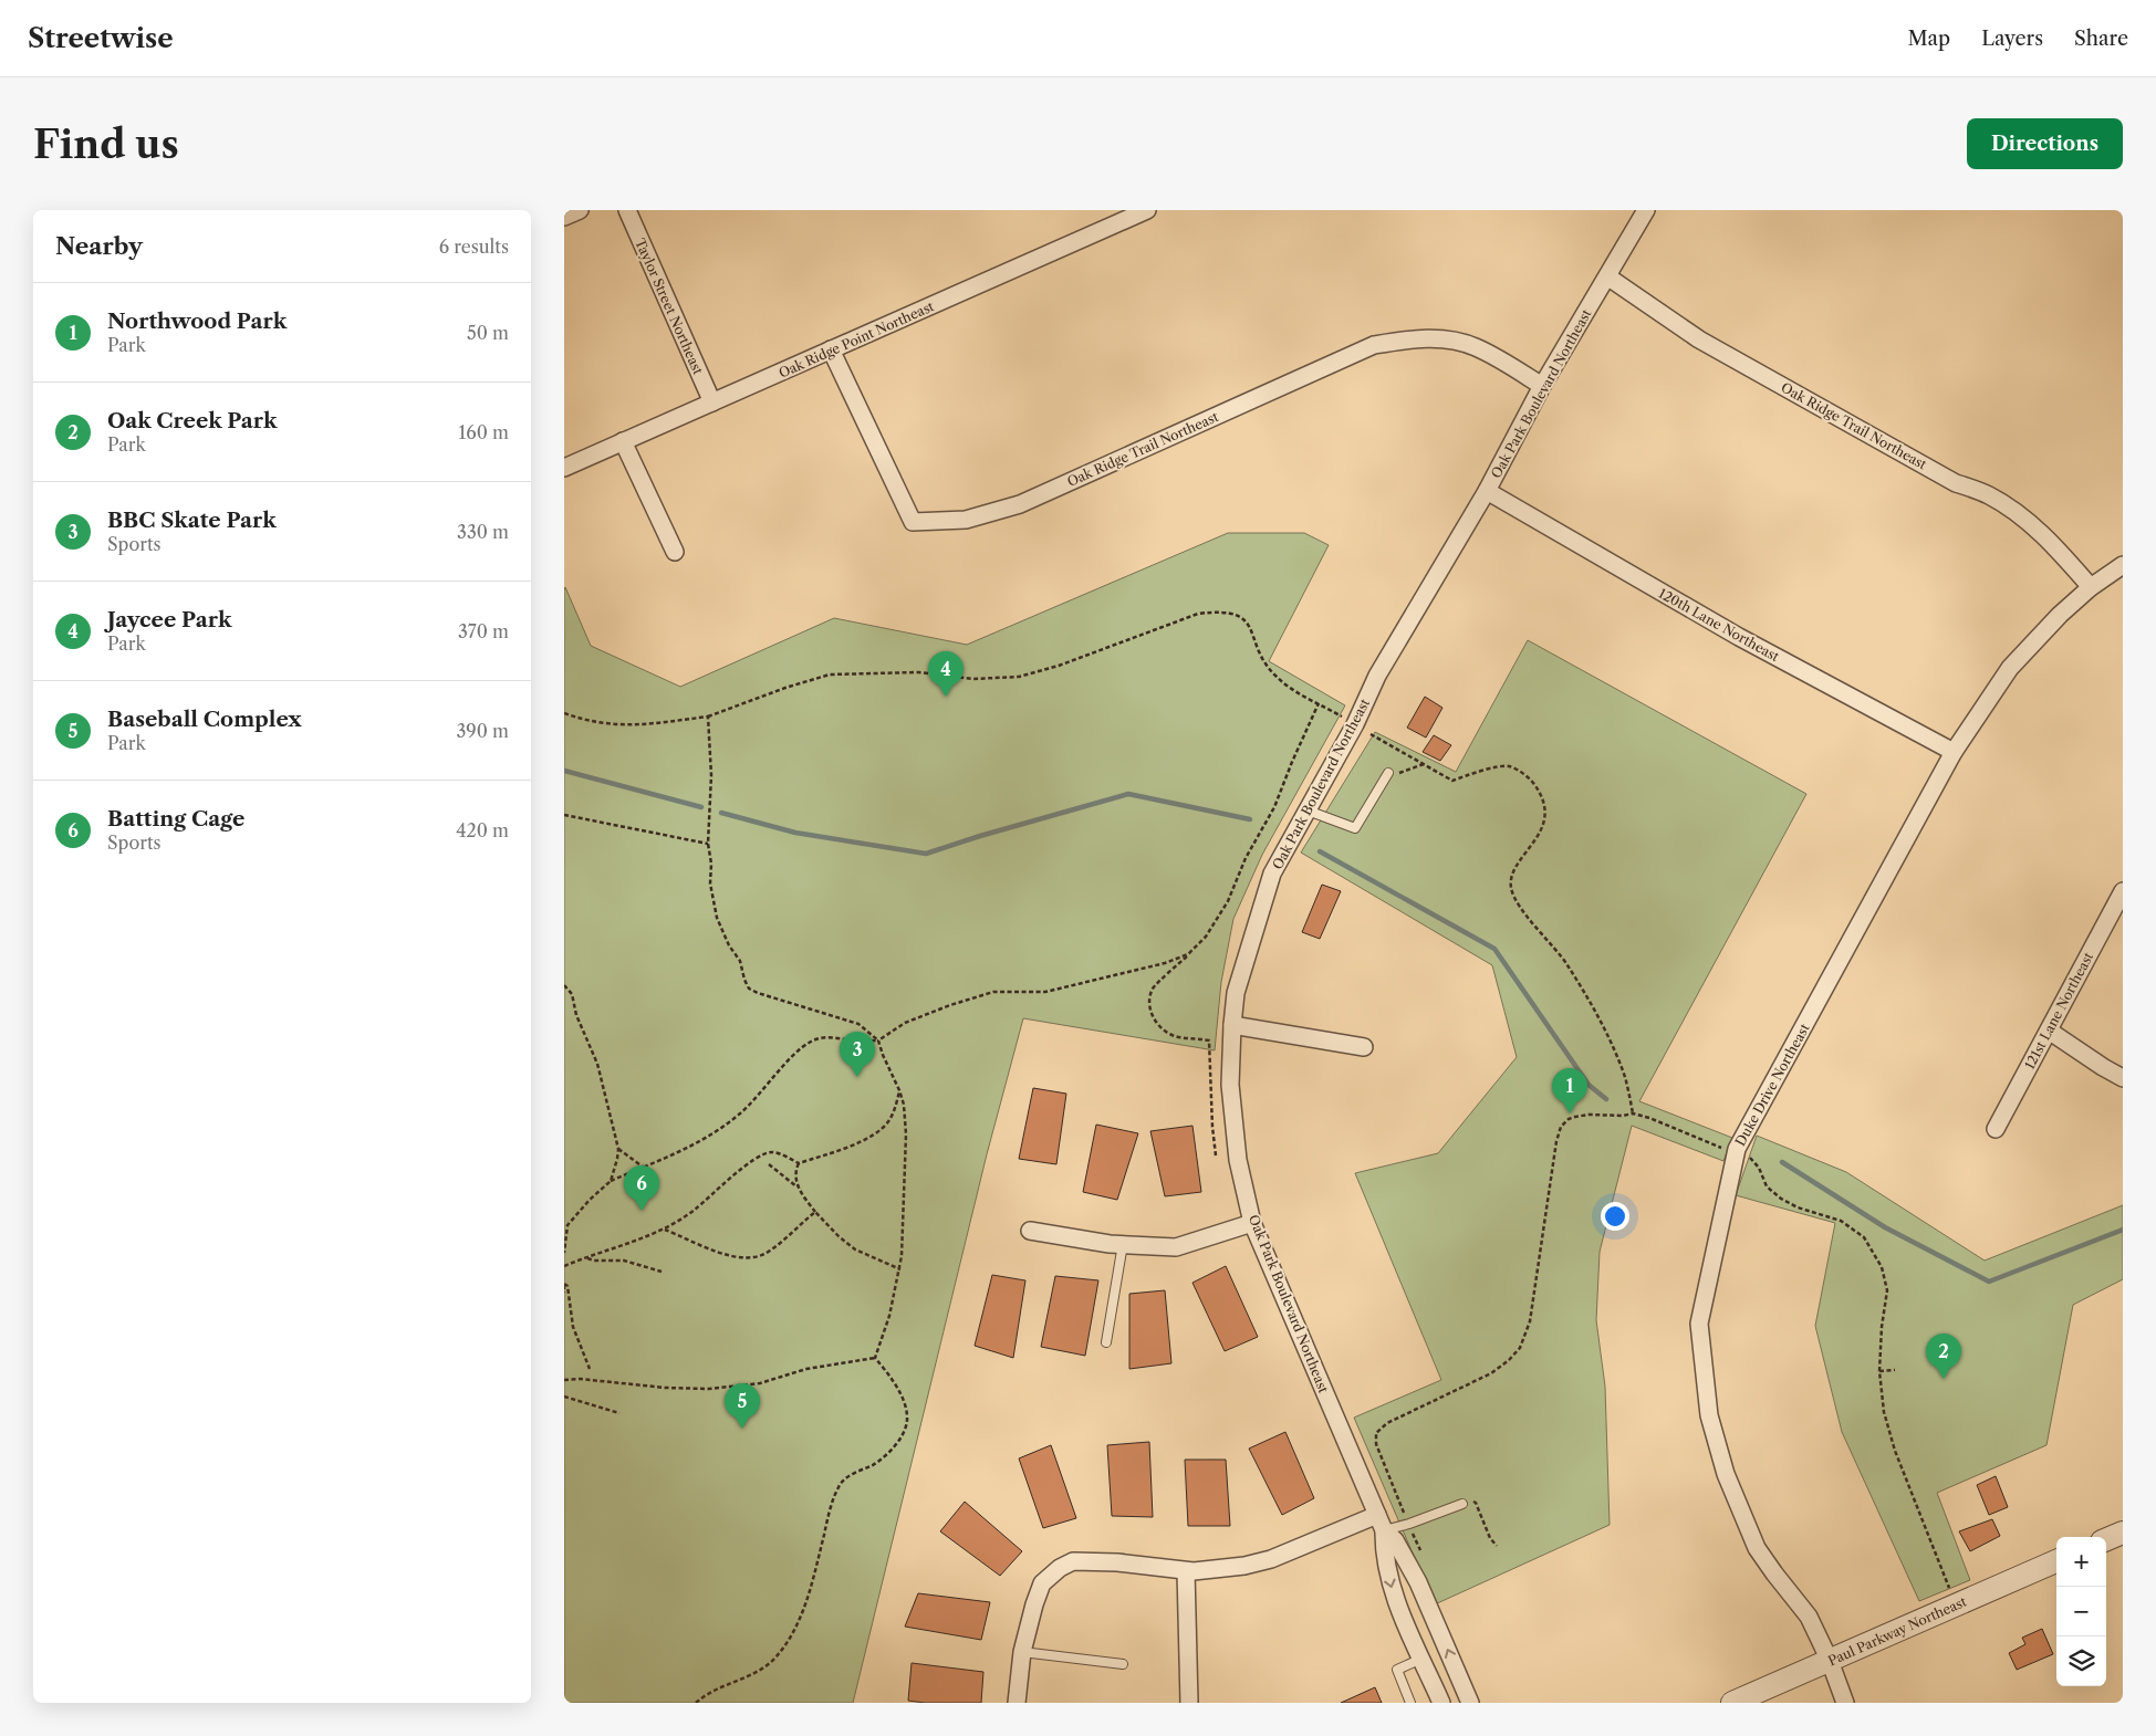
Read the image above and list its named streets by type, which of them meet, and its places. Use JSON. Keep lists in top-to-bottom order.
{
  "streets": {
    "street": [
      "Taylor Street Northeast",
      "Oak Ridge Point Northeast",
      "Oak Park Boulevard Northeast",
      "Oak Ridge Trail Northeast",
      "120th Lane Northeast",
      "121st Lane Northeast",
      "Duke Drive Northeast",
      "Paul Parkway Northeast"
    ]
  },
  "crossings": [
    ["Taylor Street Northeast", "Oak Ridge Point Northeast"],
    ["Oak Ridge Point Northeast", "Oak Ridge Trail Northeast"],
    ["Oak Park Boulevard Northeast", "Oak Ridge Trail Northeast"],
    ["Oak Park Boulevard Northeast", "120th Lane Northeast"],
    ["Oak Ridge Trail Northeast", "Duke Drive Northeast"],
    ["120th Lane Northeast", "Duke Drive Northeast"],
    ["Duke Drive Northeast", "Paul Parkway Northeast"]
  ],
  "page": {
    "header": "Streetwise",
    "nav": ["Map", "Layers", "Share"],
    "buttons": "Directions",
    "title": "Find us",
    "heading": ["Nearby", "6 results"],
    "list": [
      {
        "mark": "1",
        "name": "Northwood Park",
        "note": "Park",
        "value": "50 m"
      },
      {
        "mark": "2",
        "name": "Oak Creek Park",
        "note": "Park",
        "value": "160 m"
      },
      {
        "mark": "3",
        "name": "BBC Skate Park",
        "note": "Sports",
        "value": "330 m"
      },
      {
        "mark": "4",
        "name": "Jaycee Park",
        "note": "Park",
        "value": "370 m"
      },
      {
        "mark": "5",
        "name": "Baseball Complex",
        "note": "Park",
        "value": "390 m"
      },
      {
        "mark": "6",
        "name": "Batting Cage",
        "note": "Sports",
        "value": "420 m"
      }
    ],
    "pins": [
      "4",
      "3",
      "1",
      "6",
      "2",
      "5"
    ],
    "map_buttons": ["+", "−"]
  }
}
